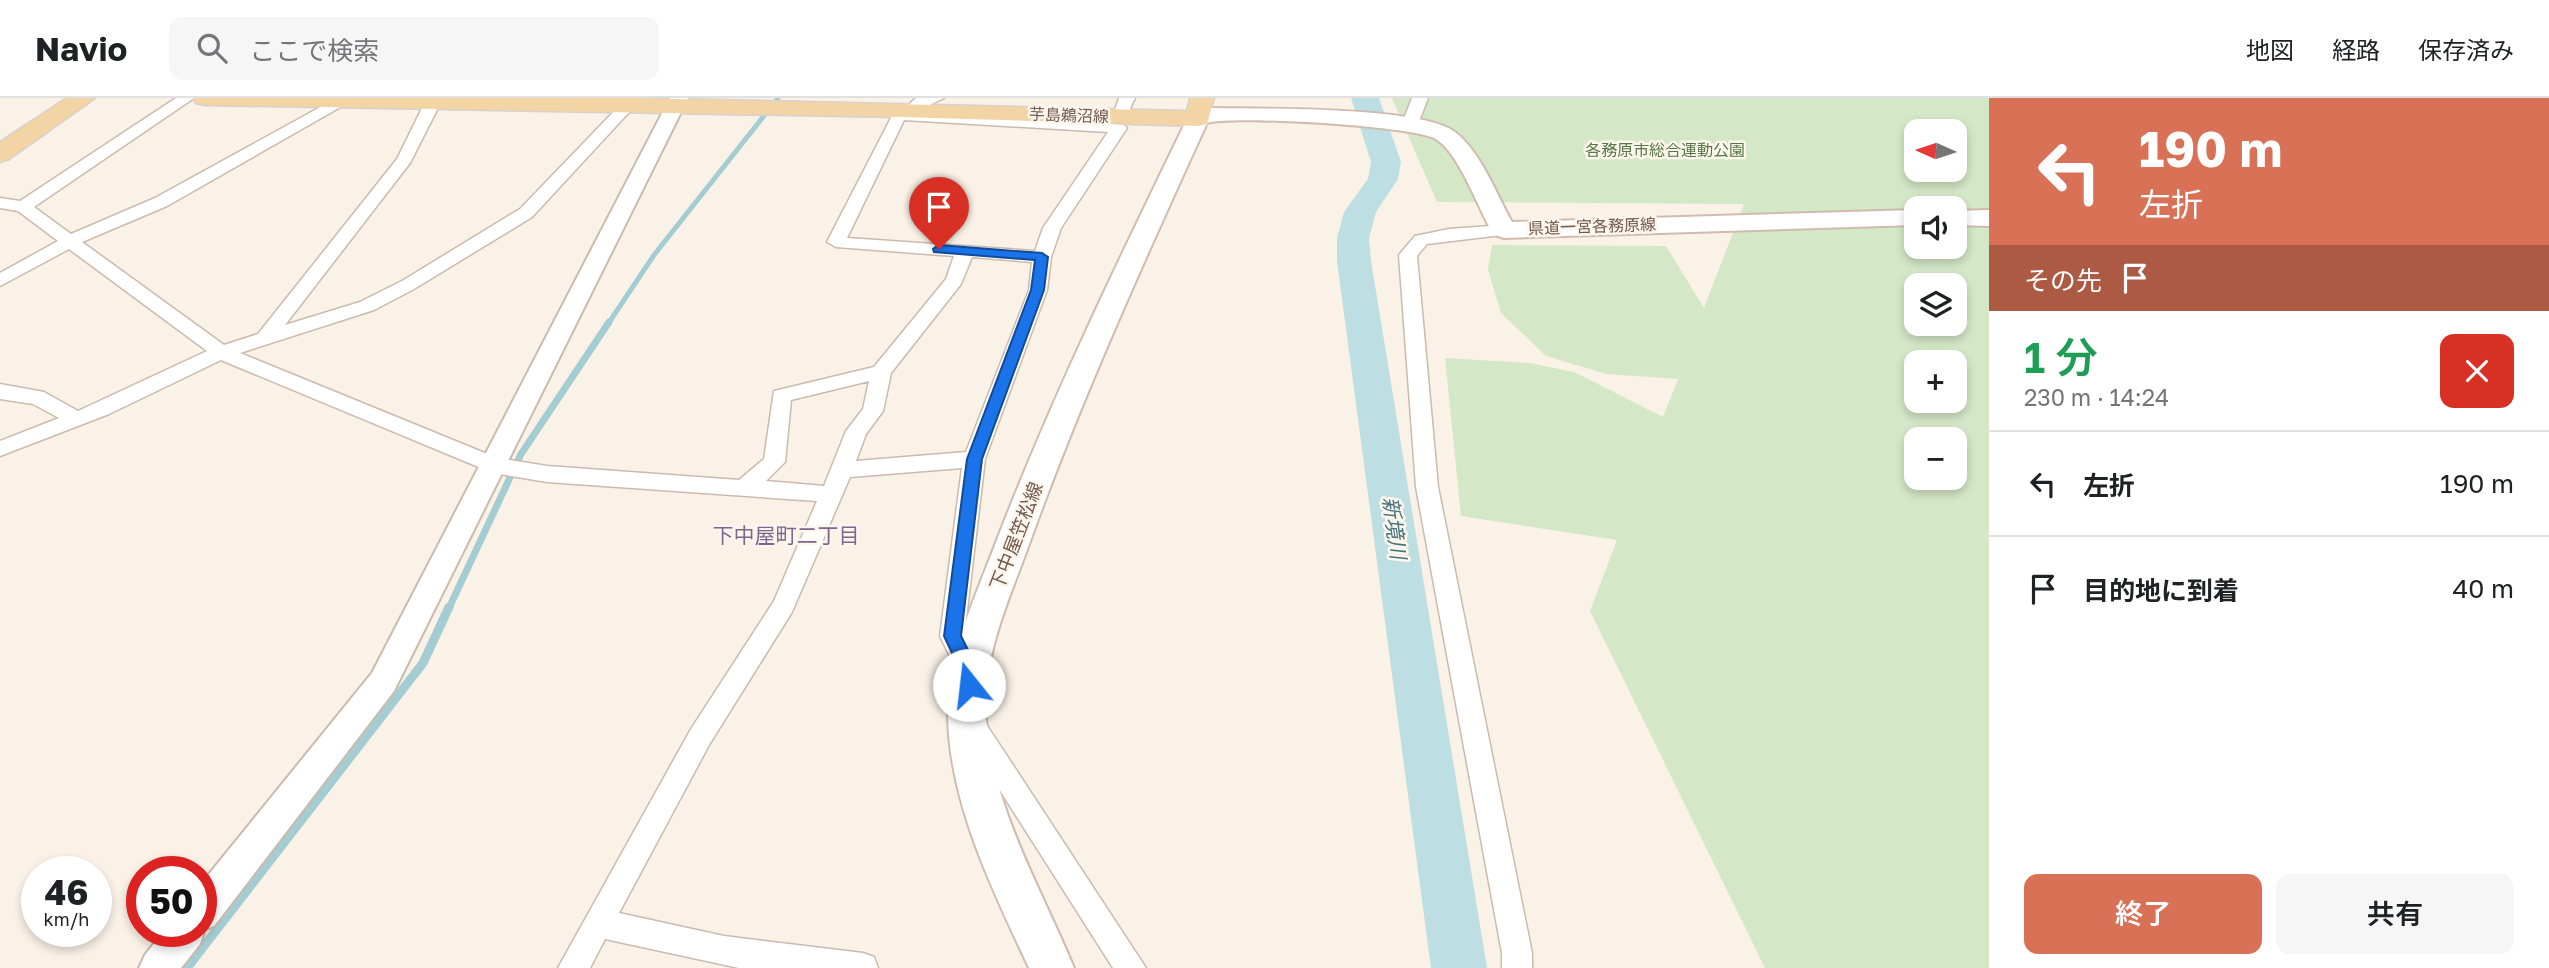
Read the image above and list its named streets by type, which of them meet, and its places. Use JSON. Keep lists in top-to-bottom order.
{
  "streets": {
    "main road": ["芋島鵜沼線", "県道一宮各務原線", "下中屋笠松線"]
  },
  "crossings": [
    ["芋島鵜沼線", "県道一宮各務原線"],
    ["芋島鵜沼線", "下中屋笠松線"],
    ["県道一宮各務原線", "下中屋笠松線"]
  ],
  "districts": ["下中屋町二丁目"],
  "water": ["新境川"],
  "parks": ["各務原市総合運動公園"],
  "north": "left",
  "page": {
    "header": "Navio",
    "search": "ここで検索",
    "nav": ["地図", "経路", "保存済み"],
    "turn": ["190 m", "左折"],
    "map_buttons": ["+", "−"],
    "then": "その先",
    "heading": ["1 分", "230 m · 14:24"],
    "list": [
      {
        "name": "左折",
        "value": "190 m"
      },
      {
        "name": "目的地に到着",
        "value": "40 m"
      }
    ],
    "speed": "46 km/h",
    "limit": "50",
    "buttons": ["終了", "共有"]
  }
}
